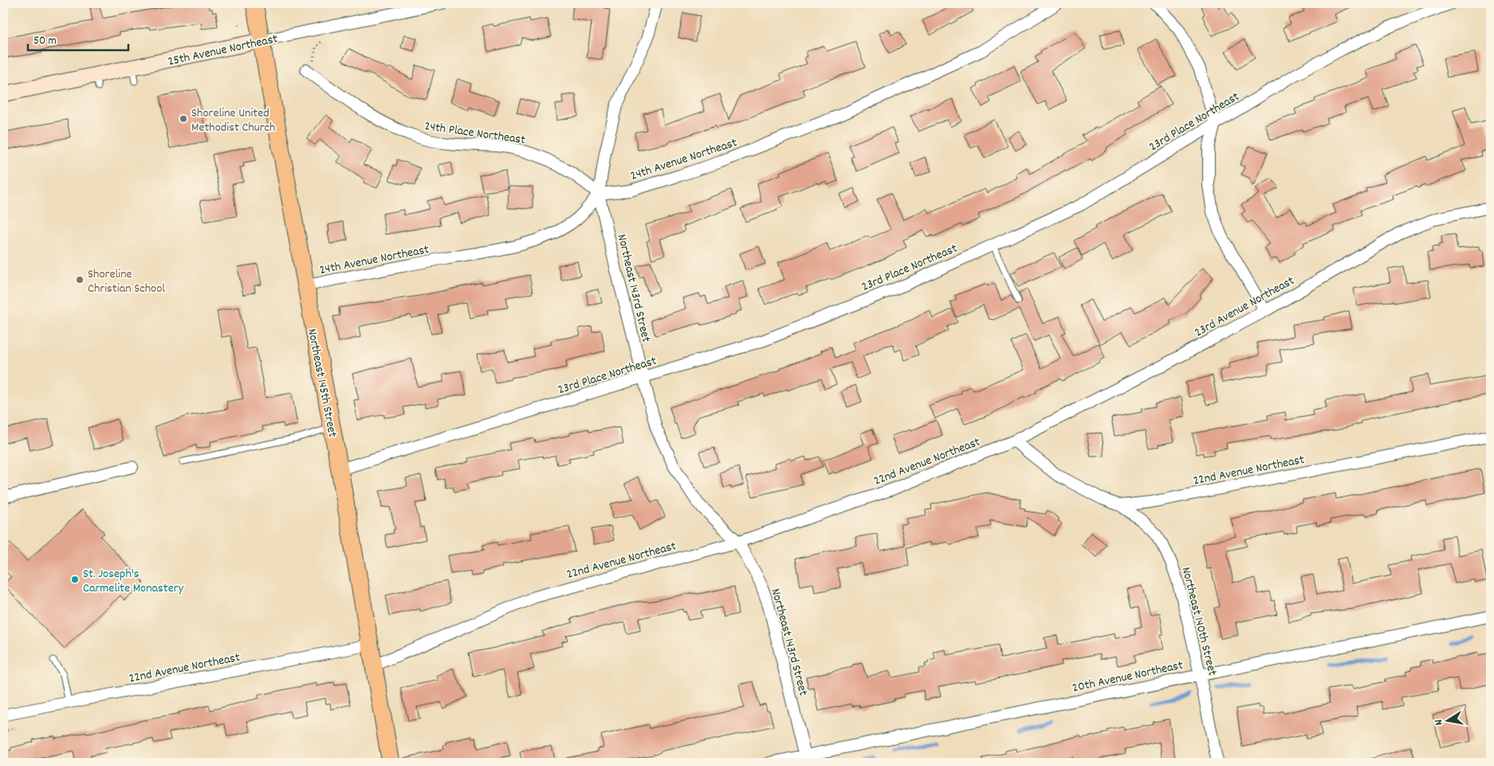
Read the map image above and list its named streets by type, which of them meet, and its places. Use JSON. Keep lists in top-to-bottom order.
{
  "streets": {
    "main road": ["Northeast 145th Street"],
    "street": [
      "25th Avenue Northeast",
      "23rd Place Northeast",
      "24th Place Northeast",
      "24th Avenue Northeast",
      "Northeast 143rd Street",
      "23rd Avenue Northeast",
      "22nd Avenue Northeast",
      "Northeast 140th Street",
      "20th Avenue Northeast"
    ]
  },
  "crossings": [
    ["25th Avenue Northeast", "Northeast 145th Street"],
    ["23rd Place Northeast", "Northeast 143rd Street"],
    ["23rd Place Northeast", "Northeast 145th Street"],
    ["24th Place Northeast", "24th Avenue Northeast"],
    ["24th Place Northeast", "Northeast 143rd Street"],
    ["24th Avenue Northeast", "Northeast 143rd Street"],
    ["24th Avenue Northeast", "Northeast 145th Street"],
    ["Northeast 143rd Street", "22nd Avenue Northeast"],
    ["Northeast 143rd Street", "20th Avenue Northeast"],
    ["23rd Avenue Northeast", "22nd Avenue Northeast"],
    ["Northeast 145th Street", "22nd Avenue Northeast"],
    ["22nd Avenue Northeast", "Northeast 140th Street"],
    ["Northeast 140th Street", "20th Avenue Northeast"]
  ],
  "places": ["Shoreline United Methodist Church", "Shoreline Christian School", "St. Joseph's Carmelite Monastery"],
  "scale_bar": "50 m",
  "north": "left"
}
